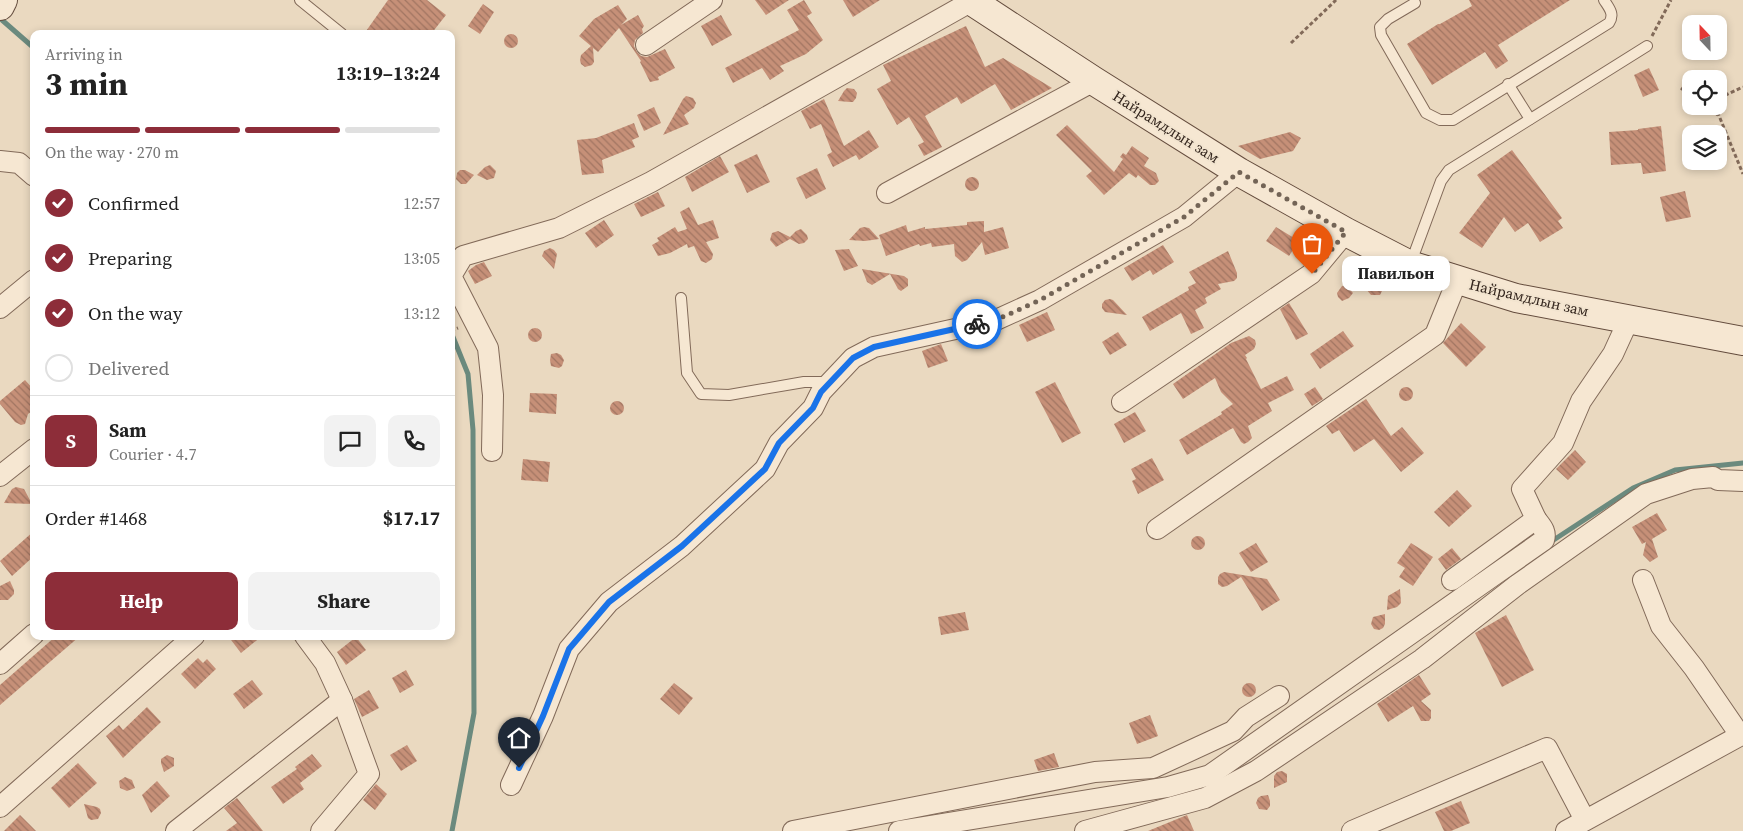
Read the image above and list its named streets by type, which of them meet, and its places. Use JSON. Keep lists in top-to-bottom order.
{
  "streets": {
    "main road": ["Найрамдлын зам"]
  },
  "places": ["Павильон"],
  "north": "top",
  "page": {
    "heading": ["3 min", "Arriving in", "13:19–13:24"],
    "panel": [
      "Sam",
      "Courier · 4.7",
      "Order #1468",
      "$17.17"
    ],
    "bar": "On the way · 270 m",
    "list": [
      ["Confirmed", "12:57"],
      ["Preparing", "13:05"],
      ["On the way", "13:12"],
      "Delivered"
    ],
    "bubble": "Павильон",
    "round": "S",
    "buttons": ["Help", "Share"]
  }
}
